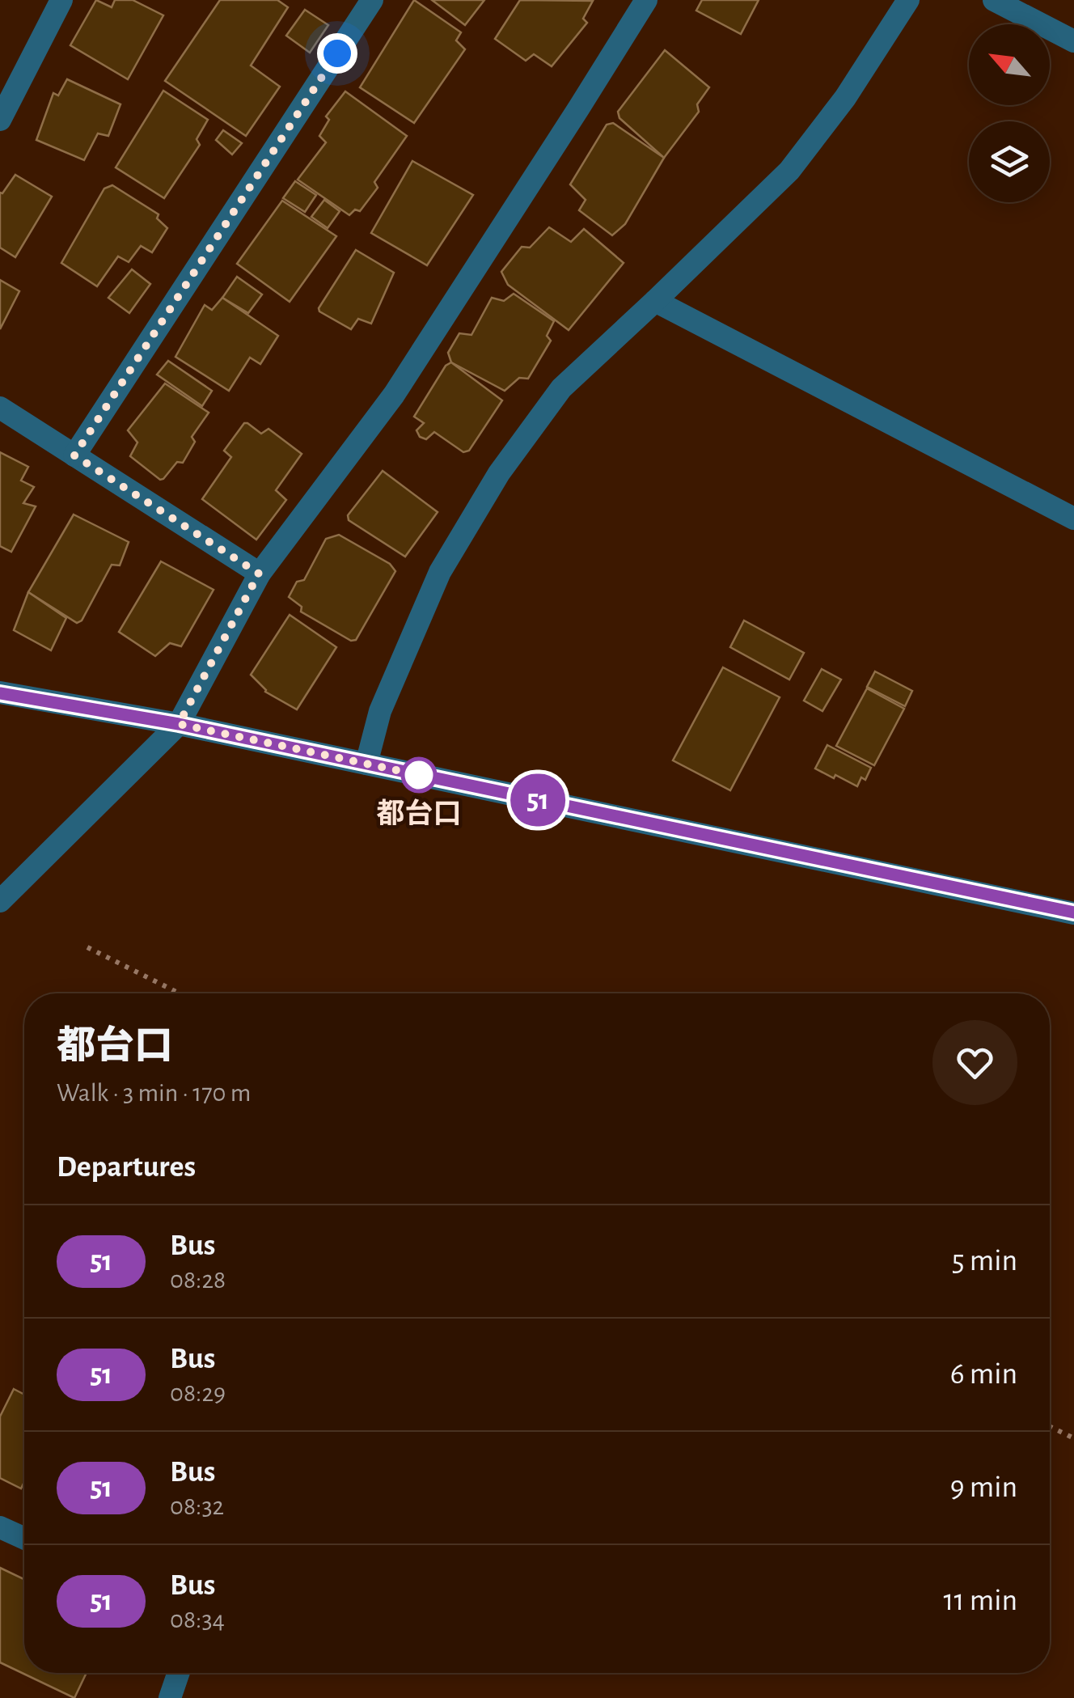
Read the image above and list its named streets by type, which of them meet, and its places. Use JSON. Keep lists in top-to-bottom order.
{
  "places": ["都台口"],
  "lines": ["bus line 51"],
  "north": "top left",
  "page": {
    "on_map": "51",
    "heading": [
      ["都台口", "Walk · 3 min · 170 m"],
      "Departures"
    ],
    "list": [
      {
        "mark": "51",
        "name": "Bus",
        "note": "08:28",
        "value": "5 min"
      },
      {
        "mark": "51",
        "name": "Bus",
        "note": "08:29",
        "value": "6 min"
      },
      {
        "mark": "51",
        "name": "Bus",
        "note": "08:32",
        "value": "9 min"
      },
      {
        "mark": "51",
        "name": "Bus",
        "note": "08:34",
        "value": "11 min"
      }
    ]
  }
}
